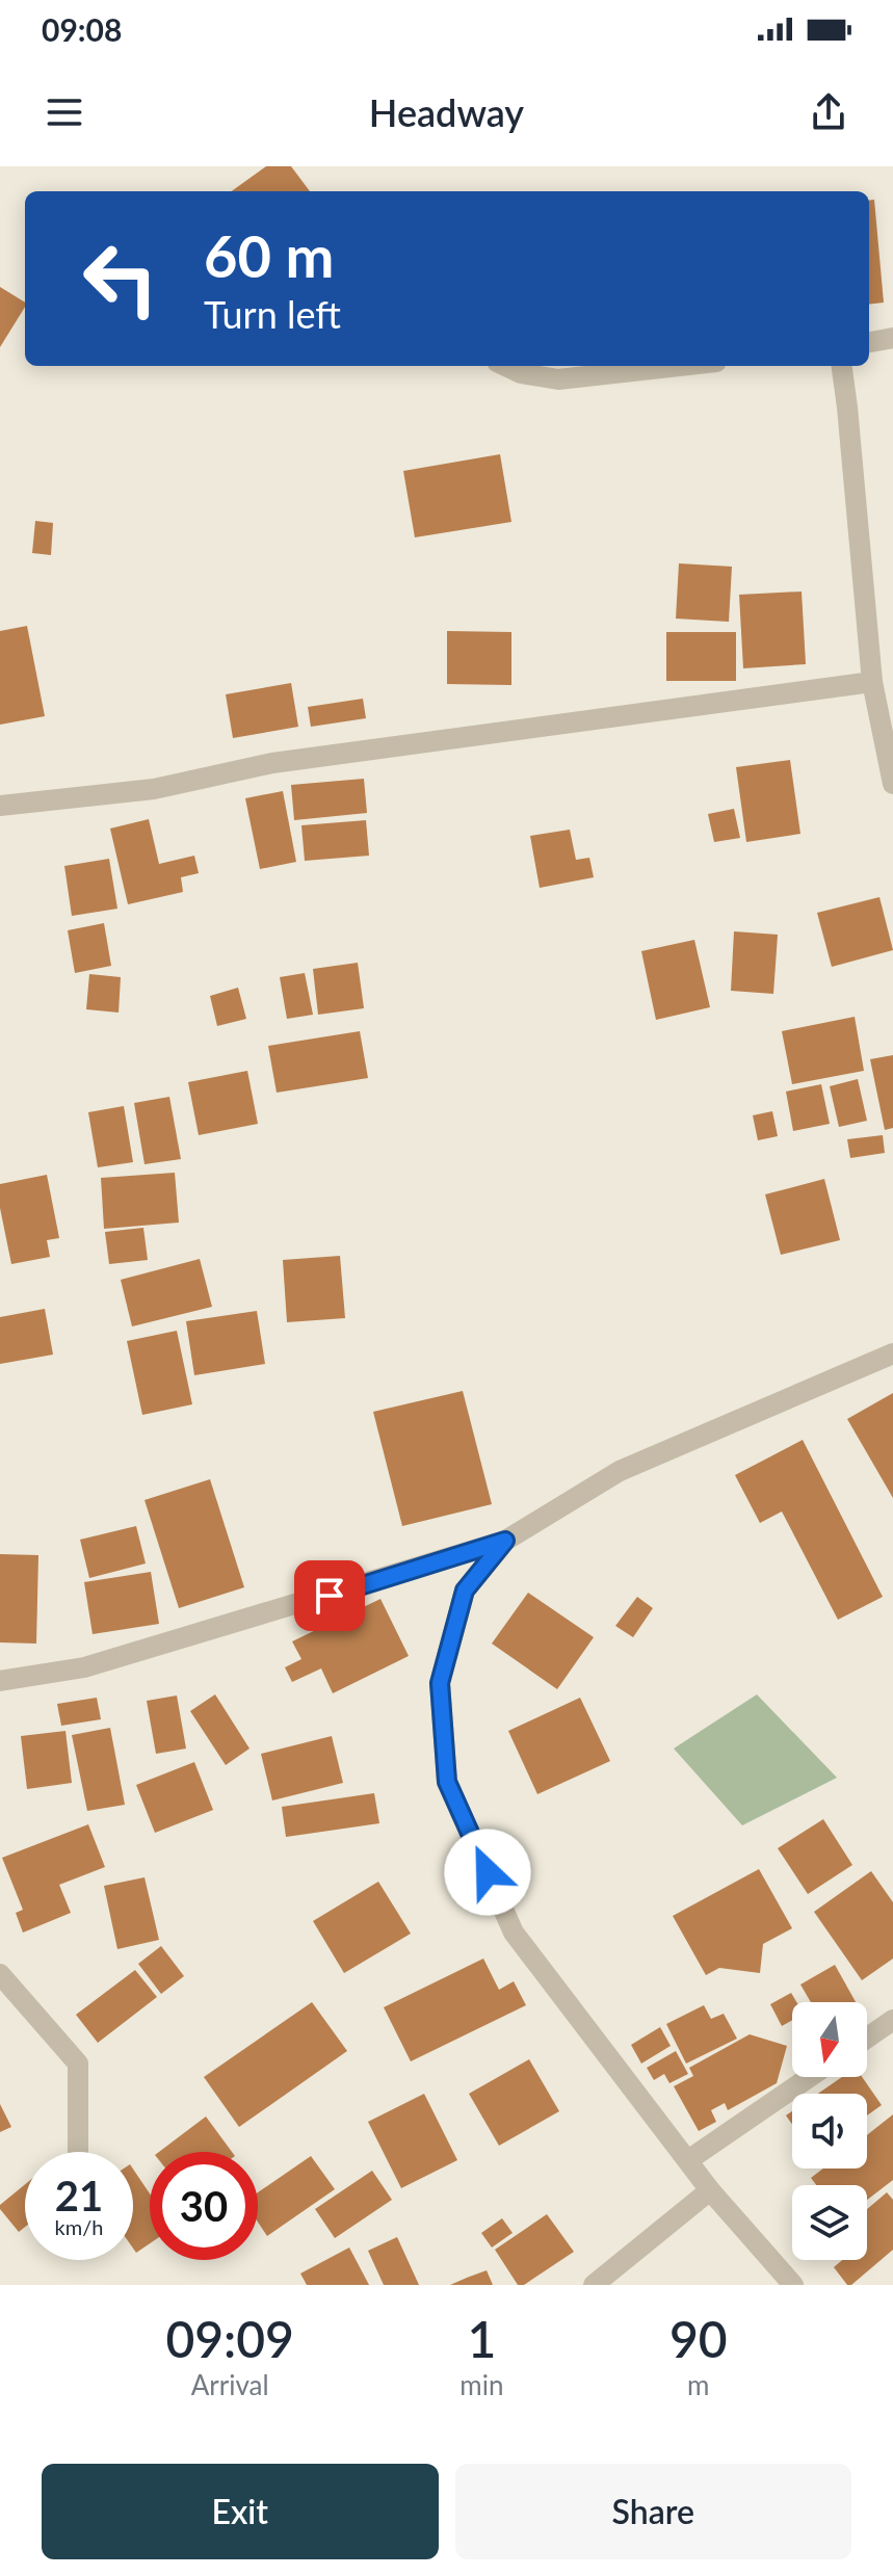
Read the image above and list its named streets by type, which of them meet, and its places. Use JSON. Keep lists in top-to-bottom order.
{
  "north": "bottom",
  "page": {
    "status": "09:08",
    "header": "Headway",
    "turn": ["60 m", "Turn left"],
    "speed": "21 km/h",
    "limit": "30",
    "eta": [
      "09:09",
      "Arrival",
      "1",
      "min",
      "90",
      "m"
    ],
    "buttons": ["Exit", "Share"]
  }
}
